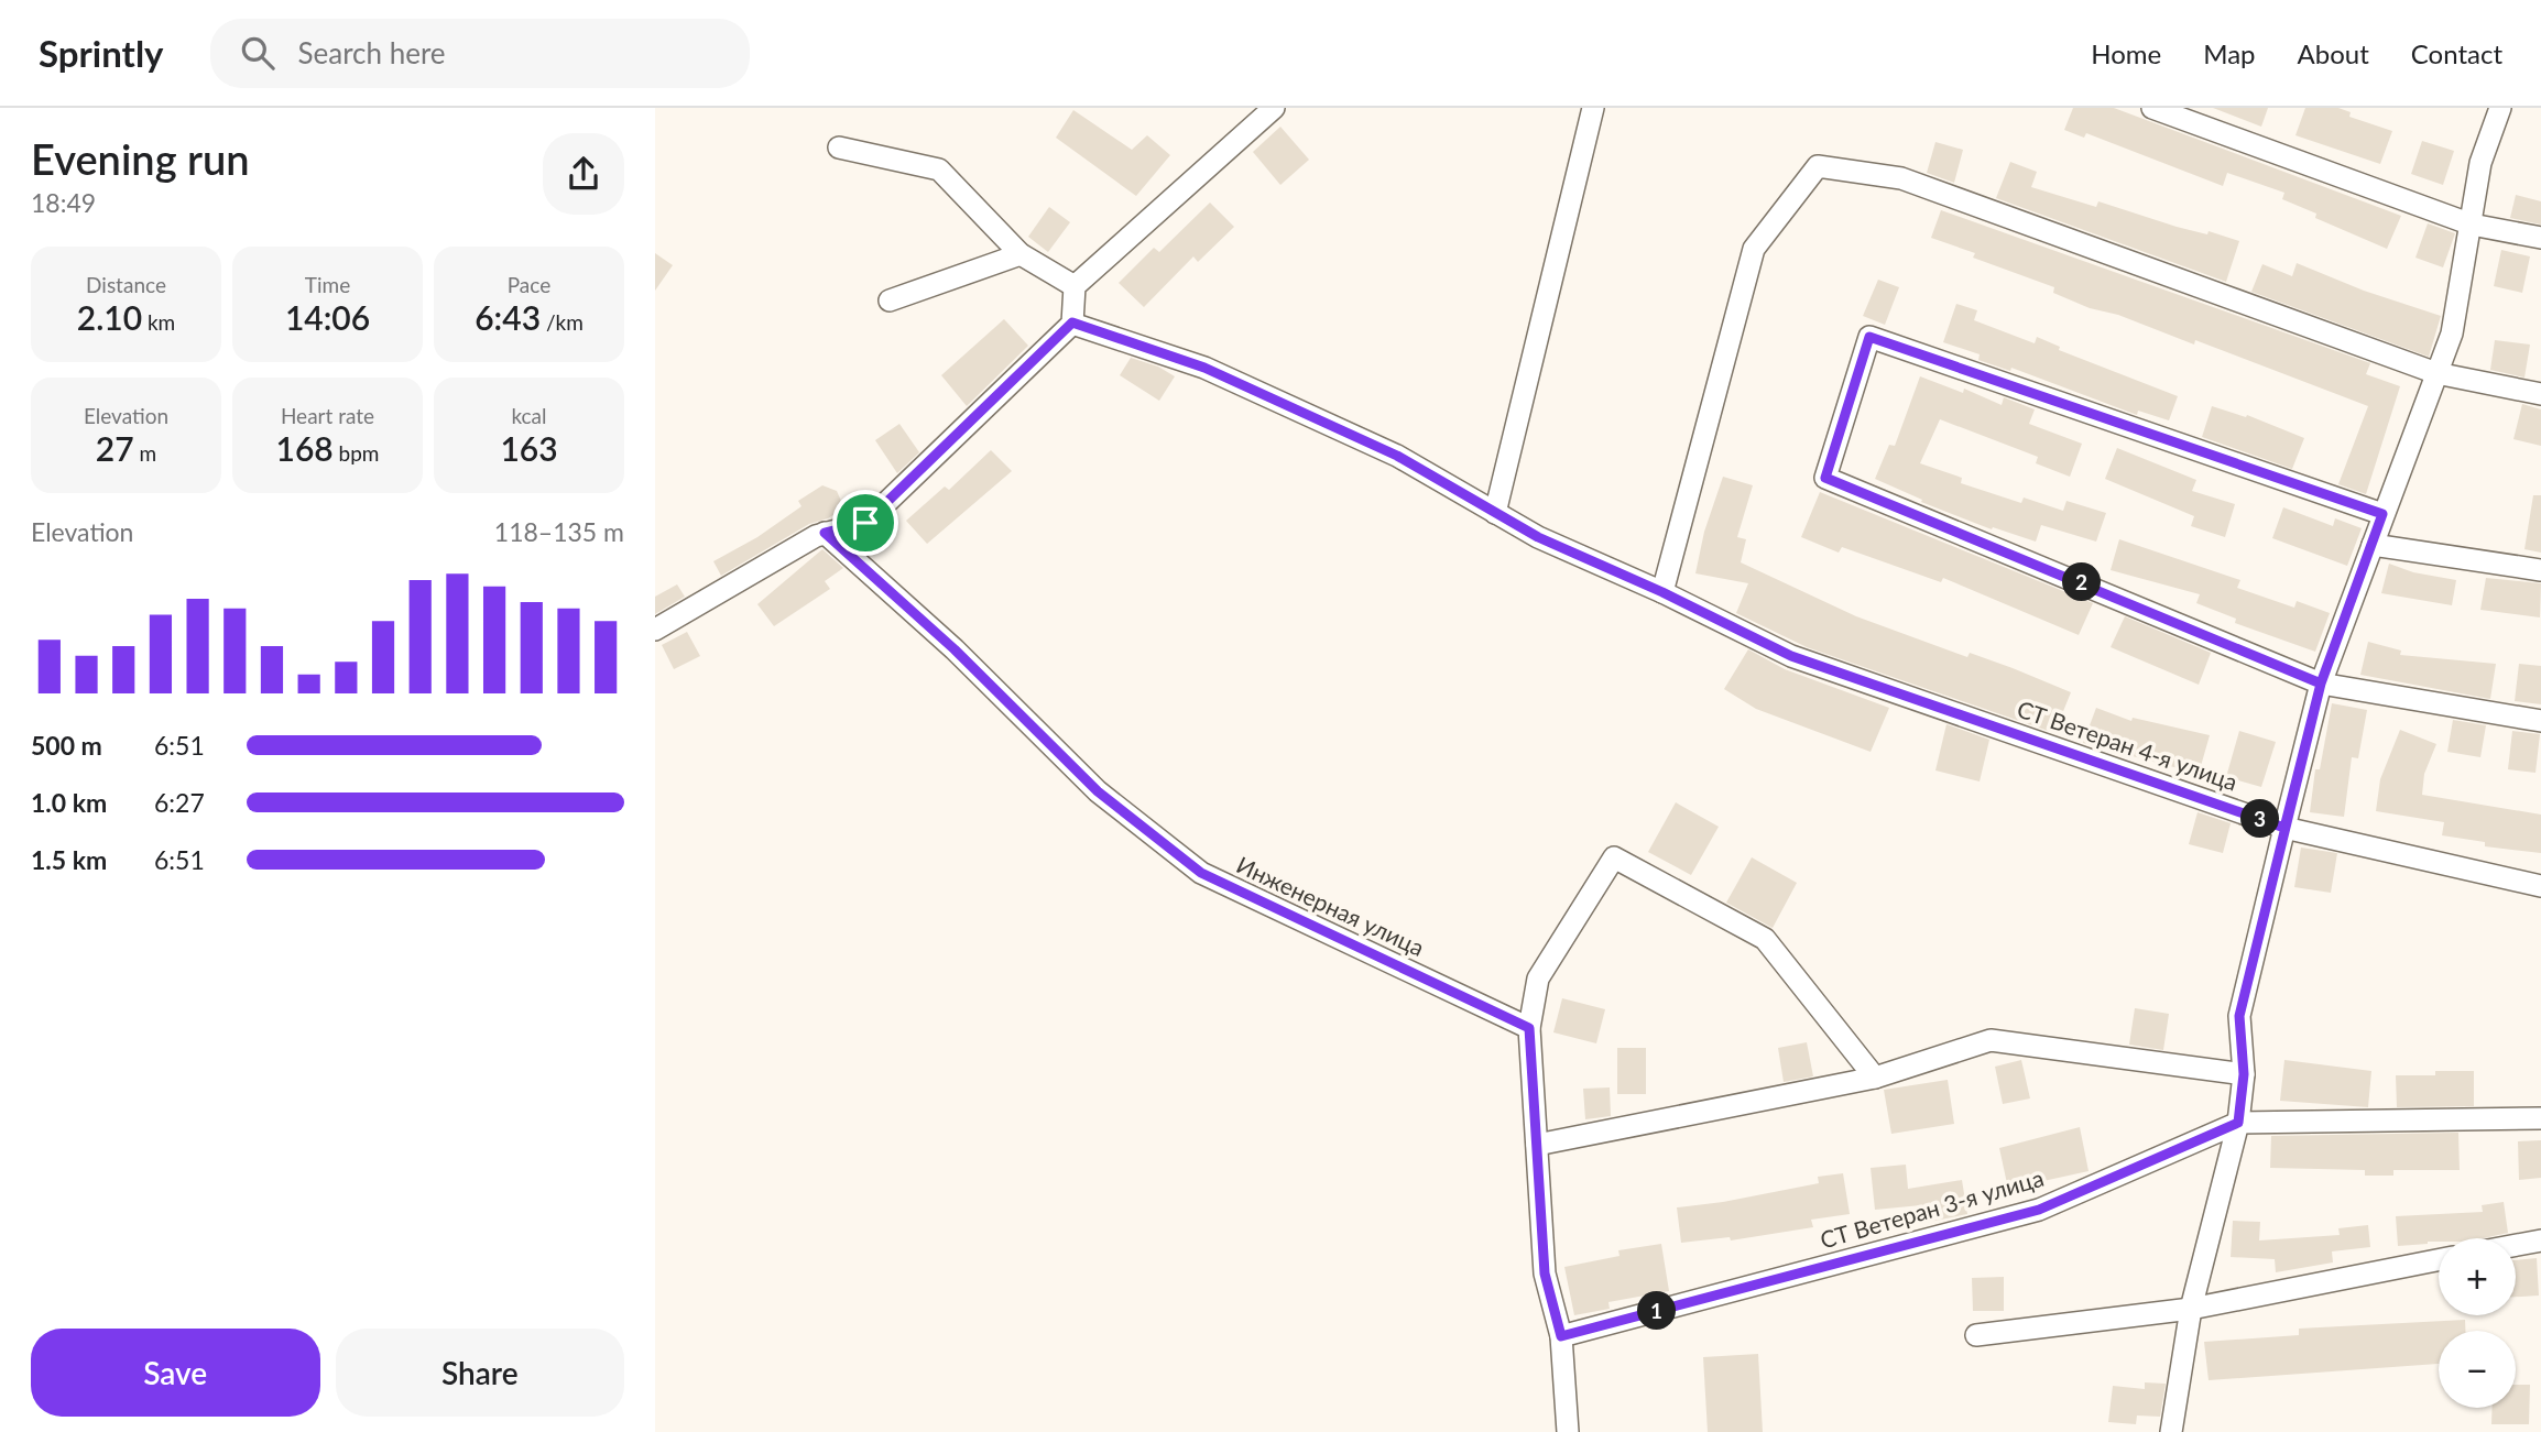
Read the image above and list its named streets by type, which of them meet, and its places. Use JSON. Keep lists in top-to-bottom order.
{
  "streets": {
    "street": ["СТ Ветеран 4-я улица", "Инженерная улица", "СТ Ветеран 3-я улица"]
  },
  "page": {
    "header": "Sprintly",
    "search": "Search here",
    "nav": [
      "Home",
      "Map",
      "About",
      "Contact"
    ],
    "heading": ["Evening run", "18:49"],
    "stats": [
      ["Distance", "2.10 km"],
      ["Time", "14:06"],
      ["Pace", "6:43 /km"],
      ["Elevation", "27 m"],
      ["Heart rate", "168 bpm"],
      ["kcal", "163"]
    ],
    "chart": ["Elevation", "118–135 m"],
    "pins": ["2", "3", "1"],
    "list": [
      {
        "name": "500 m",
        "note": "6:51"
      },
      {
        "name": "1.0 km",
        "note": "6:27"
      },
      {
        "name": "1.5 km",
        "note": "6:51"
      }
    ],
    "map_buttons": ["+", "−"],
    "buttons": ["Save", "Share"]
  }
}
